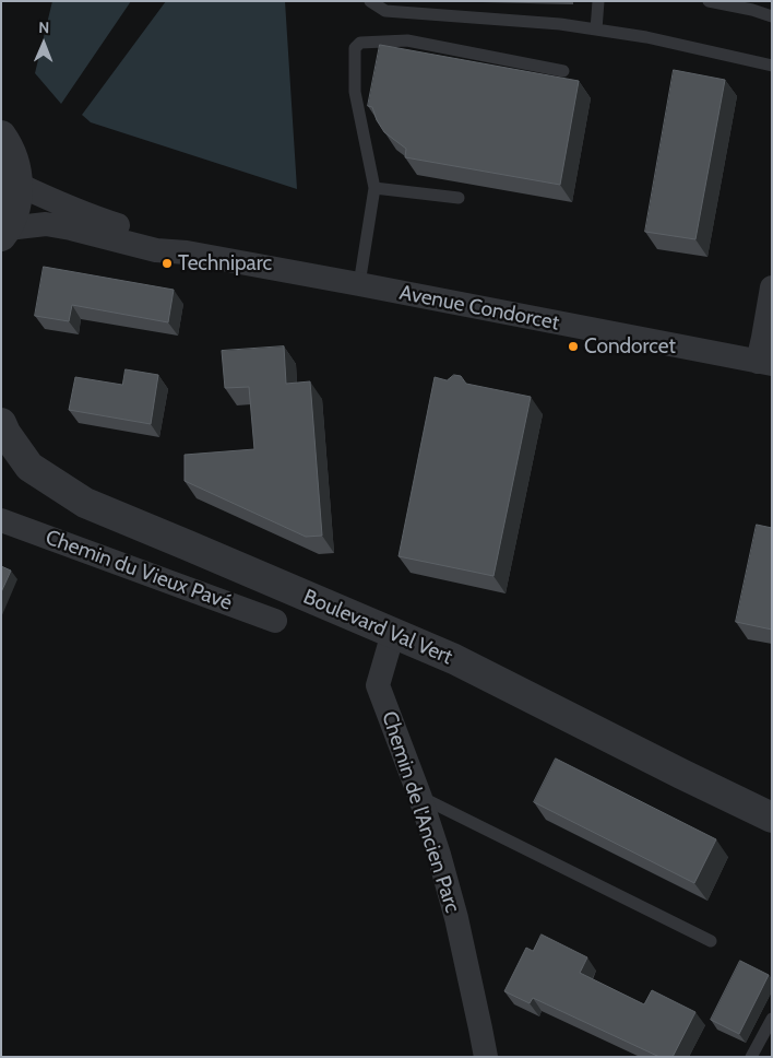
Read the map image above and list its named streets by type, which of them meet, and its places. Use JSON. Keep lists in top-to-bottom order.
{
  "streets": {
    "street": [
      "Avenue Condorcet",
      "Chemin du Vieux Pavé",
      "Boulevard Val Vert",
      "Chemin de l'Ancien Parc"
    ]
  },
  "crossings": [
    ["Boulevard Val Vert", "Chemin de l'Ancien Parc"]
  ],
  "places": ["Techniparc", "Condorcet"],
  "north": "top"
}
